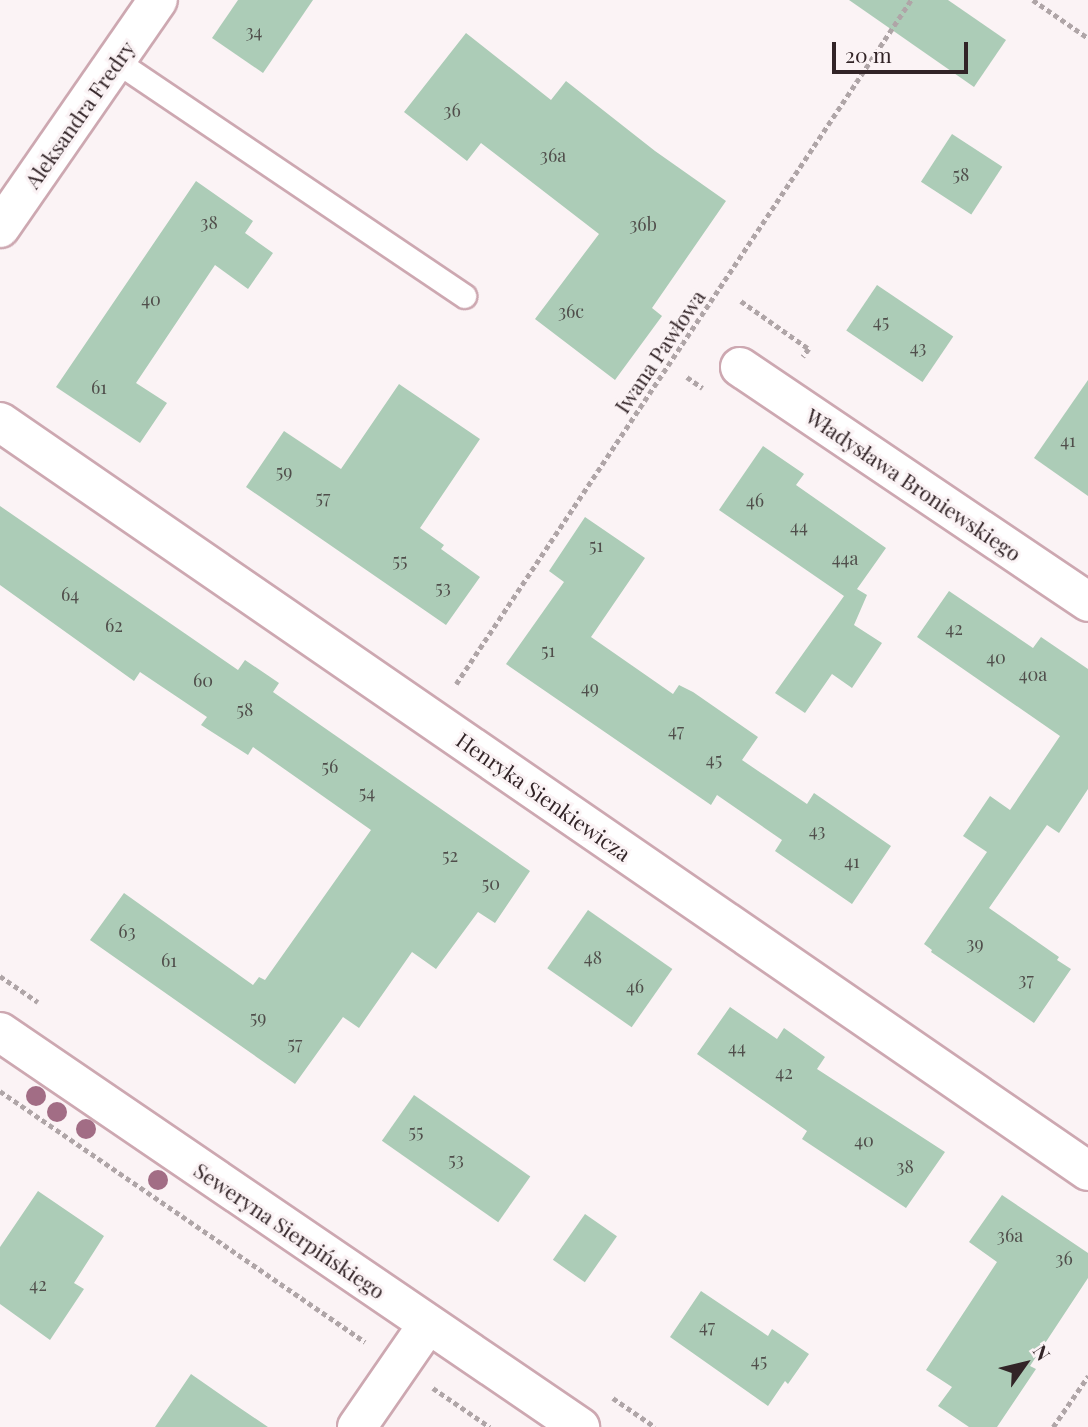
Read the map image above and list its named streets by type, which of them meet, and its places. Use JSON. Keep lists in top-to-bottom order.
{
  "streets": {
    "street": [
      "Aleksandra Fredry",
      "Władysława Broniewskiego",
      "Henryka Sienkiewicza",
      "Seweryna Sierpińskiego"
    ],
    "path": ["Iwana Pawłowa"]
  },
  "crossings": [
    ["Iwana Pawłowa", "Henryka Sienkiewicza"]
  ],
  "house_numbers": [
    "34",
    "36",
    "36a",
    "58",
    "38",
    "36b",
    "40",
    "36c",
    "45",
    "43",
    "61",
    "41",
    "59",
    "57",
    "46",
    "44",
    "51",
    "44a",
    "55",
    "53",
    "64",
    "62",
    "42",
    "51",
    "40",
    "40a",
    "60",
    "49",
    "58",
    "47",
    "45",
    "56",
    "54",
    "43",
    "52",
    "41",
    "50",
    "63",
    "39",
    "48",
    "61",
    "37",
    "46",
    "59",
    "57",
    "44",
    "42",
    "55",
    "40",
    "53",
    "38",
    "36a",
    "36",
    "42",
    "47",
    "45"
  ],
  "scale_bar": "20 m",
  "north": "top right"
}
